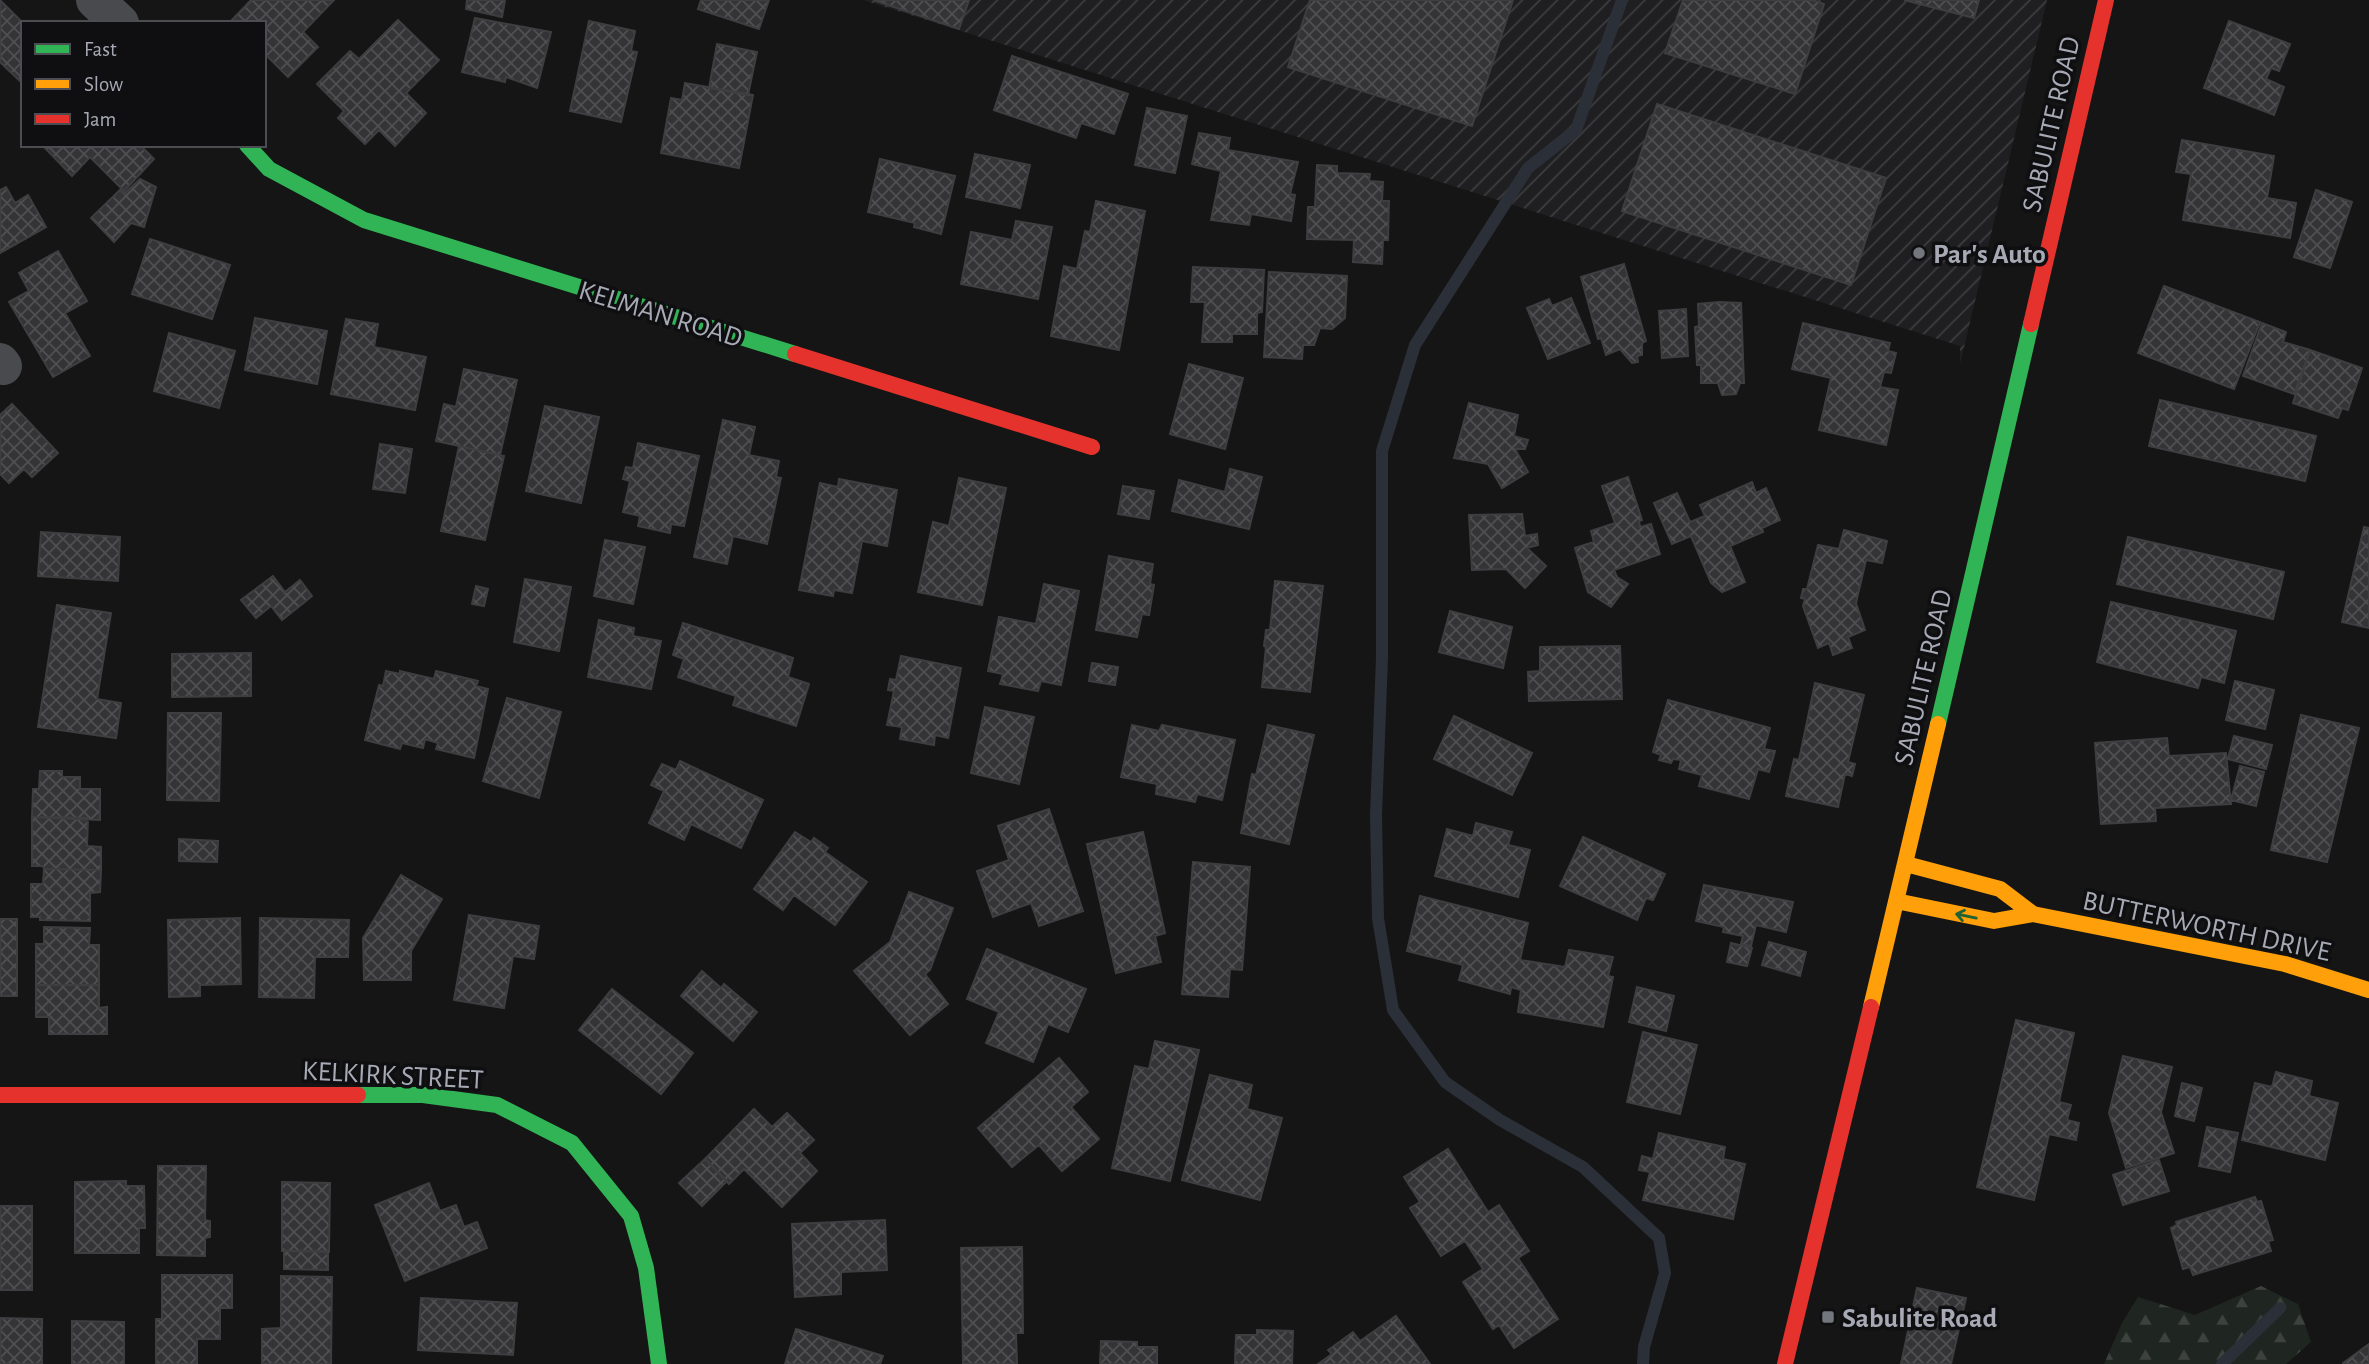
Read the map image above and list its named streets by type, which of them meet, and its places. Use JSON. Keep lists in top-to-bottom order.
{
  "streets": {
    "street": [
      "SABULITE ROAD",
      "KELMAN ROAD",
      "BUTTERWORTH DRIVE",
      "KELKIRK STREET"
    ]
  },
  "crossings": [
    ["SABULITE ROAD", "BUTTERWORTH DRIVE"]
  ],
  "places": {
    "other": ["Par's Auto"],
    "transit": ["Sabulite Road"]
  },
  "legend": ["Fast", "Slow", "Jam"]
}
